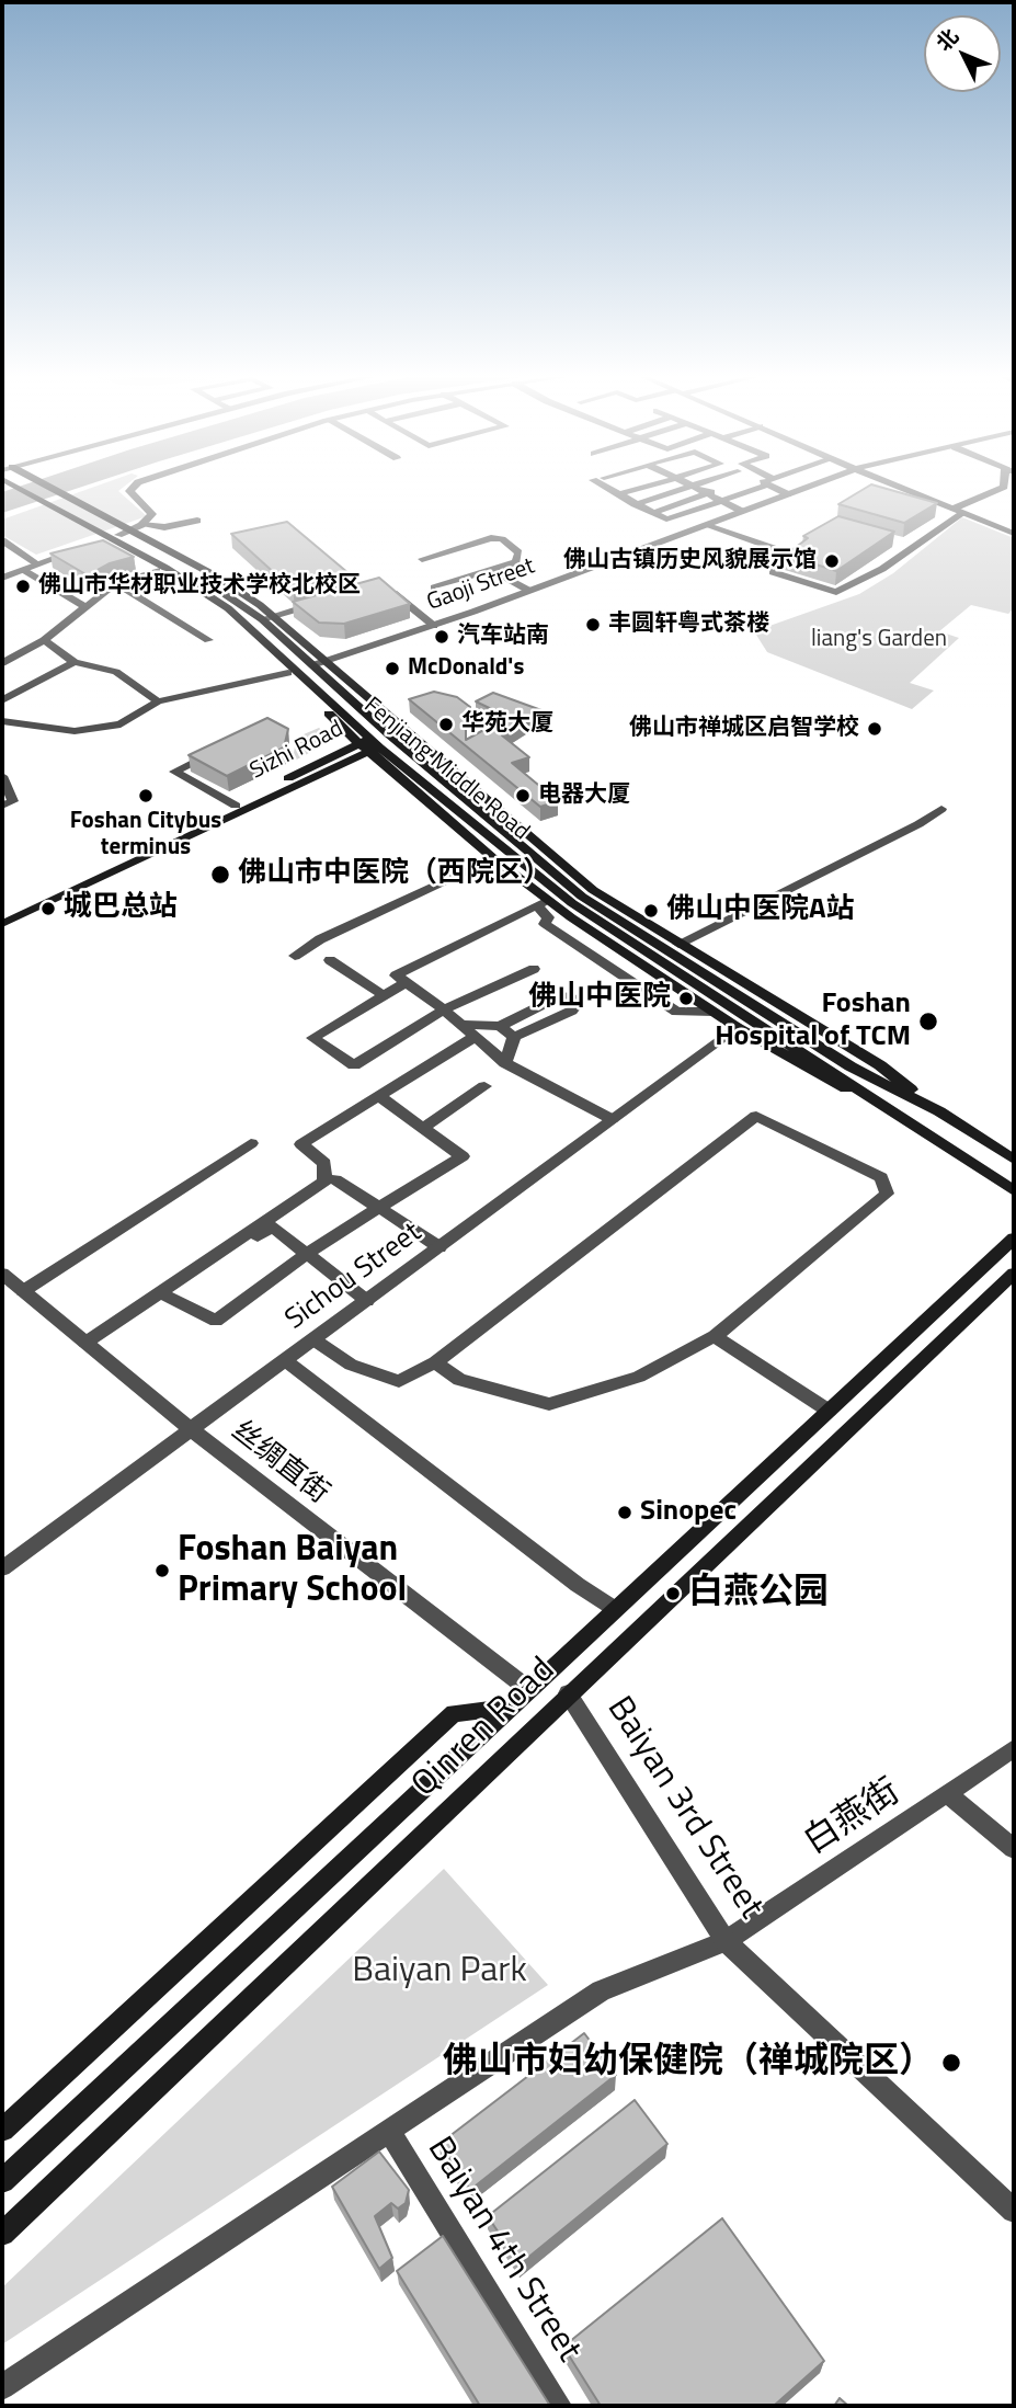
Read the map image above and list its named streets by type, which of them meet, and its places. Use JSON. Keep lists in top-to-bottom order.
{
  "streets": {
    "main road": ["Sizhi Road", "Fenjiang Middle Road", "Qinren Road"],
    "street": [
      "Gaoji Street",
      "Sichou Street",
      "丝绸直街",
      "Baiyan 3rd Street",
      "白燕街",
      "Baiyan 4th Street"
    ]
  },
  "crossings": [
    ["Gaoji Street", "Fenjiang Middle Road"],
    ["Sizhi Road", "Fenjiang Middle Road"],
    ["Sichou Street", "丝绸直街"],
    ["丝绸直街", "Qinren Road"],
    ["Qinren Road", "Baiyan 3rd Street"],
    ["Baiyan 3rd Street", "白燕街"],
    ["白燕街", "Baiyan 4th Street"]
  ],
  "parks": ["liang's Garden", "Baiyan Park"],
  "places": [
    "佛山古镇历史风貌展示馆",
    "佛山市华材职业技术学校北校区",
    "丰圆轩粤式茶楼",
    "汽车站南",
    "McDonald's",
    "华苑大厦",
    "佛山市禅城区启智学校",
    "Foshan Citybus terminus",
    "电器大厦",
    "佛山市中医院（西院区）",
    "城巴总站",
    "佛山中医院A站",
    "佛山中医院",
    "Foshan Hospital of TCM",
    "Sinopec",
    "Foshan Baiyan Primary School",
    "白燕公园",
    "佛山市妇幼保健院（禅城院区）"
  ],
  "north": "top left"
}
